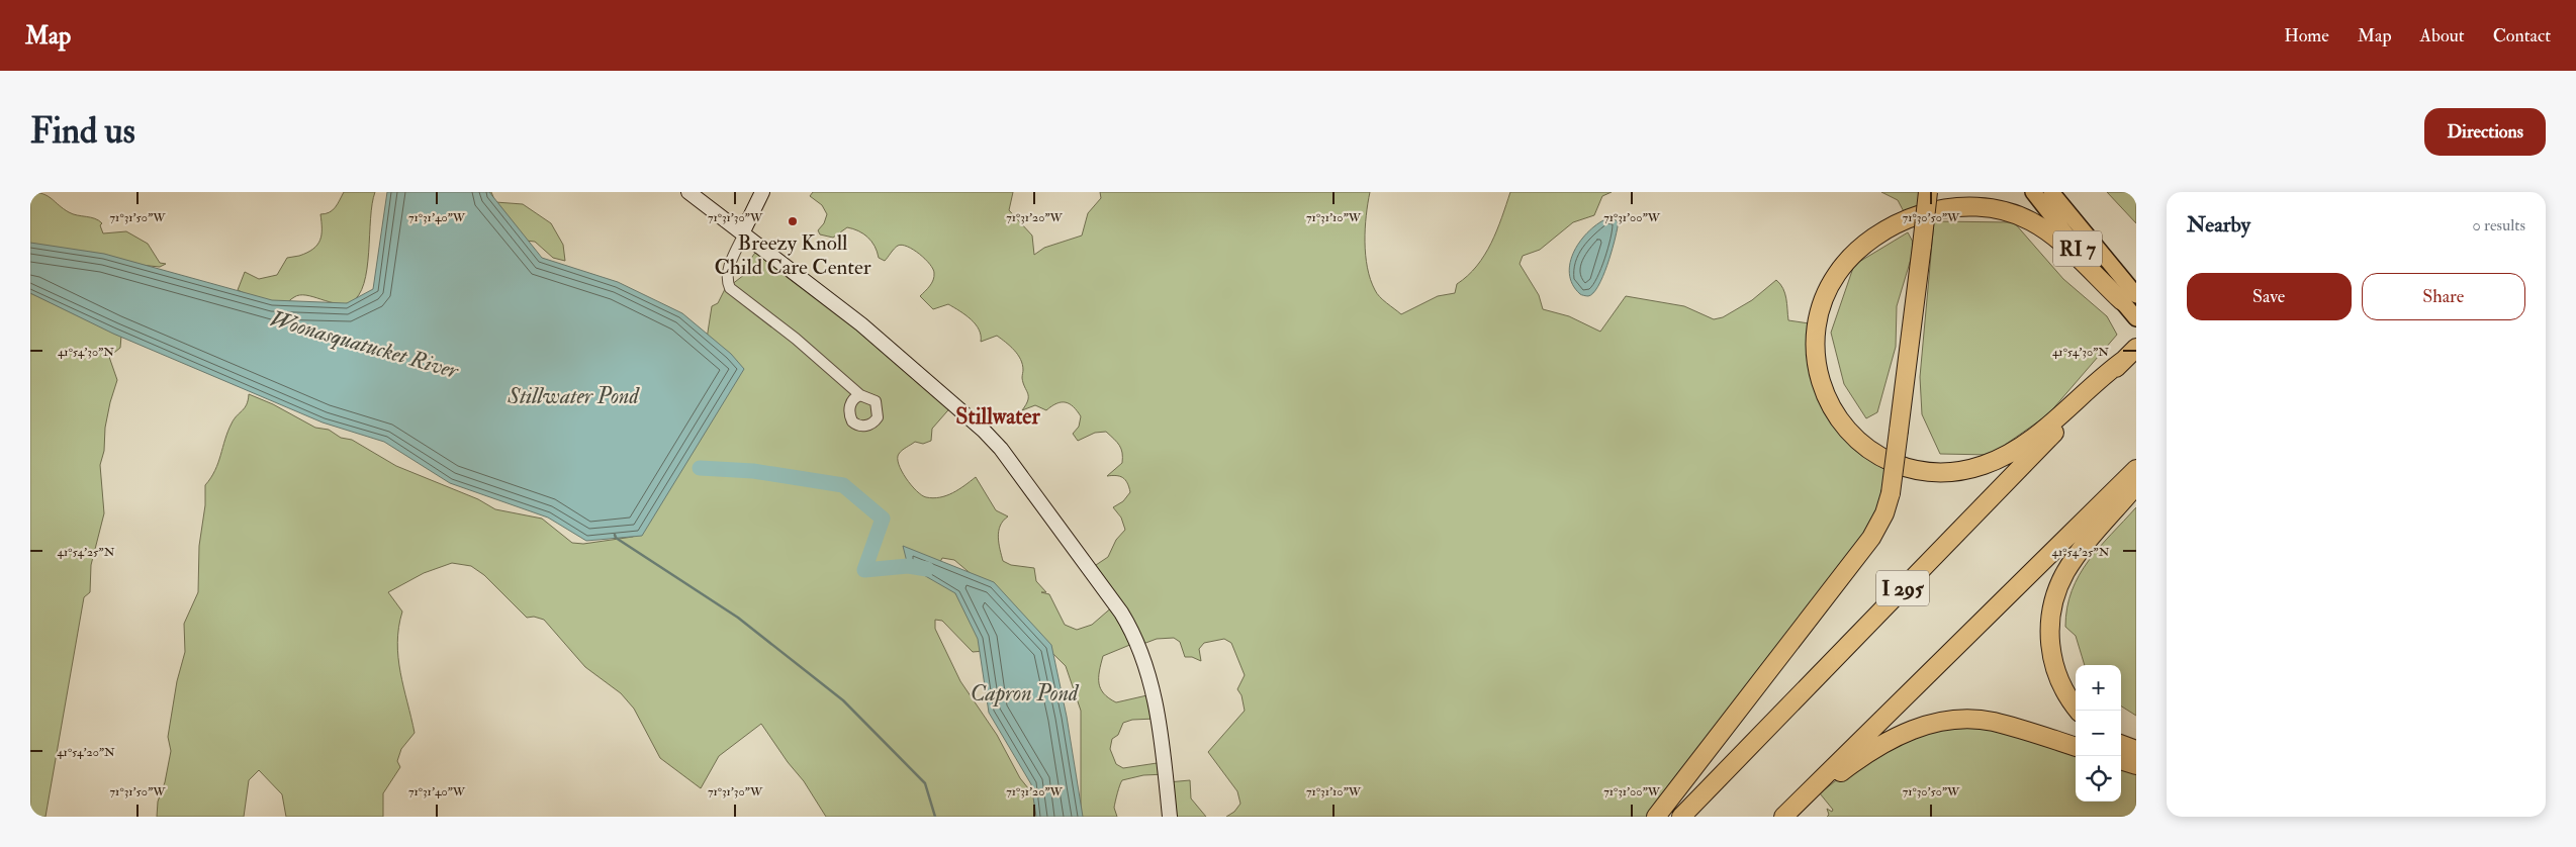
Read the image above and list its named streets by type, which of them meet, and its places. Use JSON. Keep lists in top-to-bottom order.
{
  "streets": {
    "highway": ["I 295"],
    "main road": ["RI 7"]
  },
  "districts": ["Stillwater"],
  "water": ["Woonasquatucket River", "Stillwater Pond", "Capron Pond"],
  "places": ["Breezy Knoll Child Care Center"],
  "page": {
    "header": "Map",
    "nav": [
      "Home",
      "Map",
      "About",
      "Contact"
    ],
    "buttons": [
      "Directions",
      ["Save", "Share"]
    ],
    "title": "Find us",
    "heading": ["Nearby", "0 results"],
    "map_buttons": ["+", "−"]
  },
  "coordinates": [
    "71°31'50\"W",
    "71°31'40\"W",
    "71°31'30\"W",
    "71°31'20\"W",
    "71°31'10\"W",
    "71°31'00\"W",
    "71°30'50\"W",
    "41°54'30\"N",
    "41°54'25\"N",
    "41°54'20\"N"
  ]
}
